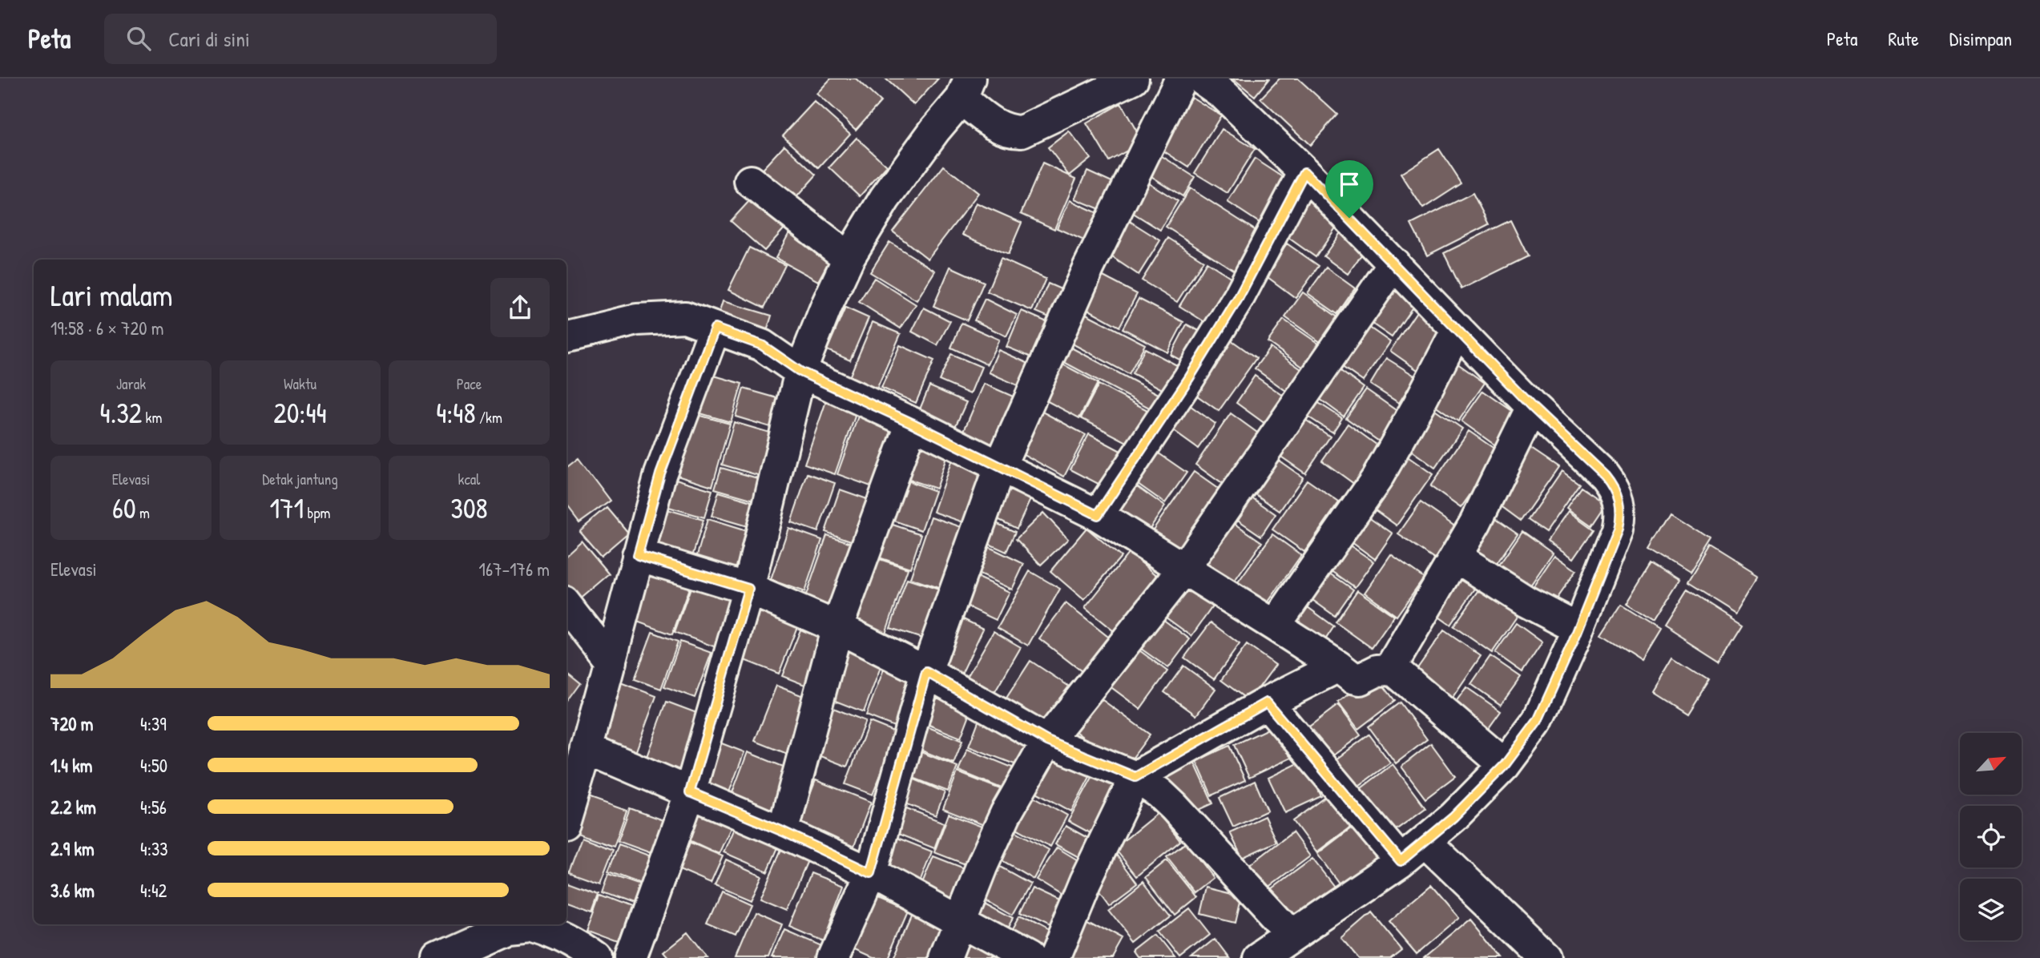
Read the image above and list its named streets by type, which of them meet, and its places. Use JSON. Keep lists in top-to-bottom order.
{
  "north": "top right",
  "page": {
    "header": "Peta",
    "search": "Cari di sini",
    "nav": ["Peta", "Rute", "Disimpan"],
    "heading": ["Lari malam", "19:58 · 6 × 720 m"],
    "stats": [
      ["Jarak", "4.32 km"],
      ["Waktu", "20:44"],
      ["Pace", "4:48 /km"],
      ["Elevasi", "60 m"],
      ["Detak jantung", "171 bpm"],
      ["kcal", "308"]
    ],
    "chart": ["Elevasi", "167–176 m"],
    "list": [
      {
        "name": "720 m",
        "note": "4:39"
      },
      {
        "name": "1.4 km",
        "note": "4:50"
      },
      {
        "name": "2.2 km",
        "note": "4:56"
      },
      {
        "name": "2.9 km",
        "note": "4:33"
      },
      {
        "name": "3.6 km",
        "note": "4:42"
      }
    ]
  }
}
